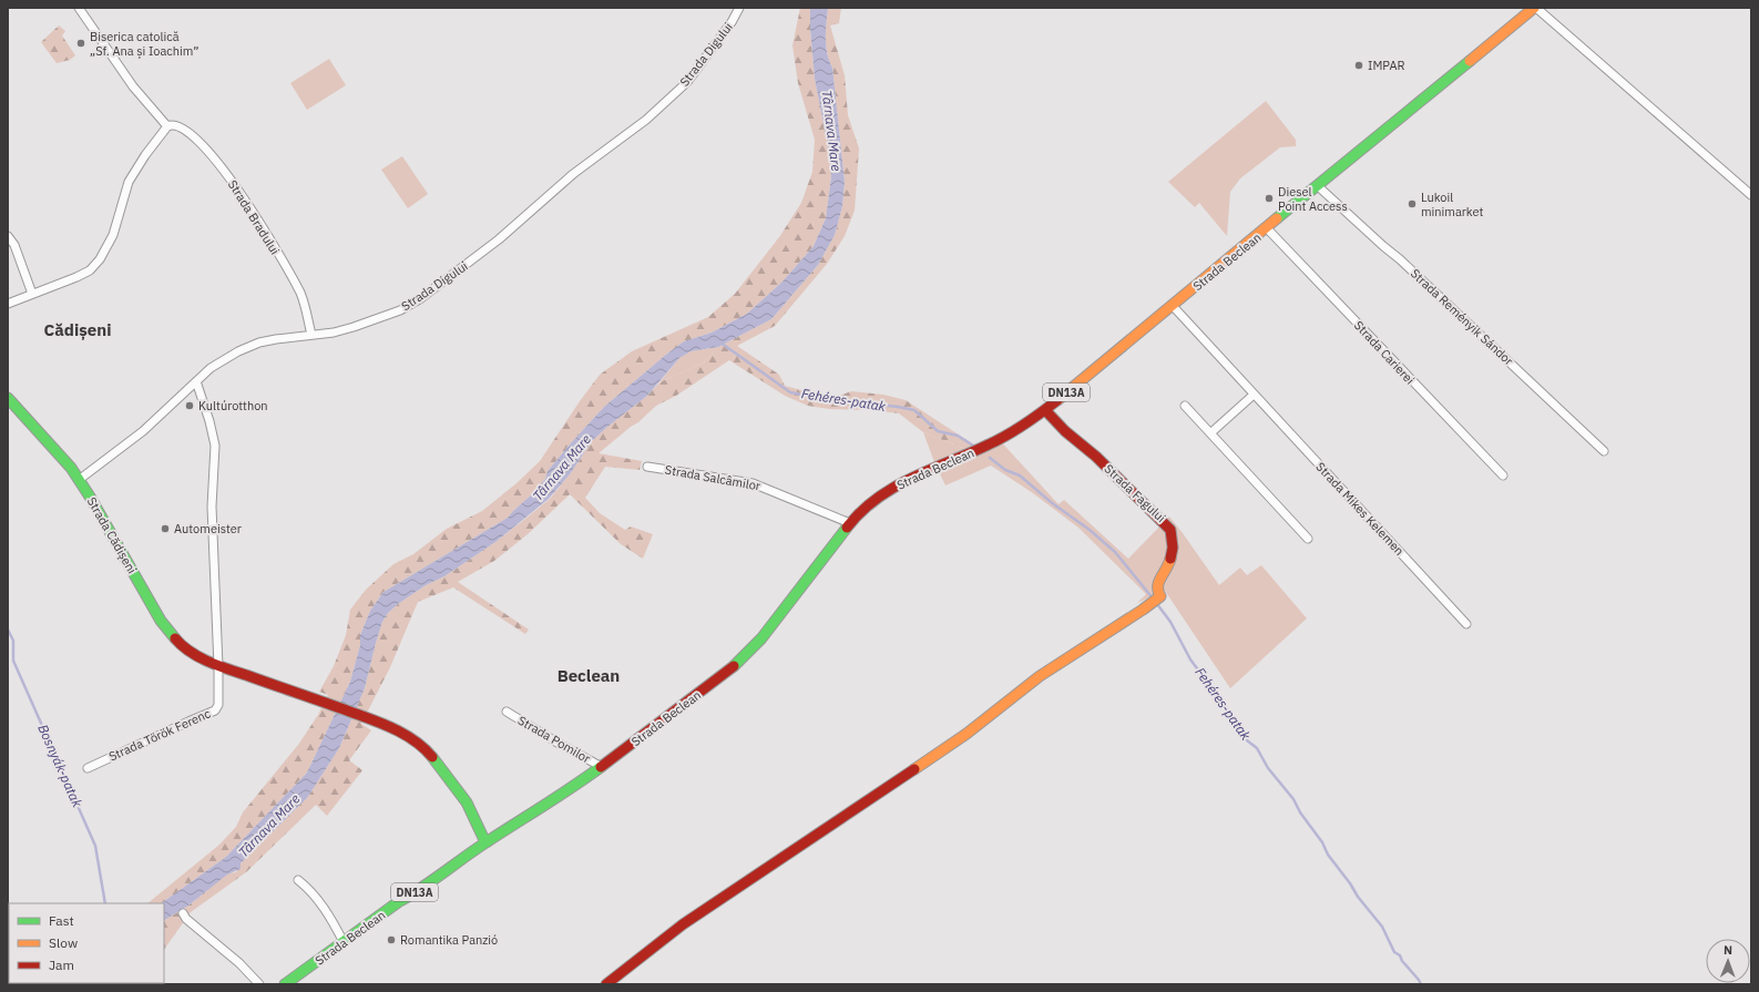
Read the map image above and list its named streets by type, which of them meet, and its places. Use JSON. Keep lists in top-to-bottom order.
{
  "streets": {
    "main road": [
      "Strada Beclean",
      "DN13A",
      "Strada Fagului",
      "Strada Cădișeni"
    ],
    "street": [
      "Strada Digului",
      "Strada Bradului",
      "Strada Reményik Sándor",
      "Strada Carierei",
      "Strada Salcâmilor",
      "Strada Mikes Kelemen",
      "Strada Török Ferenc",
      "Strada Pomilor"
    ]
  },
  "crossings": [
    ["Strada Digului", "Strada Bradului"],
    ["Strada Digului", "Strada Cădișeni"],
    ["Strada Beclean", "Strada Reményik Sándor"],
    ["Strada Beclean", "Strada Carierei"],
    ["Strada Beclean", "Strada Salcâmilor"],
    ["Strada Beclean", "Strada Fagului"],
    ["Strada Beclean", "Strada Mikes Kelemen"],
    ["Strada Beclean", "Strada Cădișeni"],
    ["Strada Beclean", "Strada Pomilor"],
    ["Strada Cădișeni", "Strada Török Ferenc"]
  ],
  "districts": ["Cădișeni", "Beclean"],
  "water": ["Târnava Mare", "Fehéres-patak", "Bosnyák-patak"],
  "places": [
    "Biserica catolică „Sf. Ana și Ioachim”",
    "IMPAR",
    "Diesel Point Access",
    "Lukoil minimarket",
    "Kultúrotthon",
    "Automeister",
    "Romantika Panzió"
  ],
  "legend": ["Fast", "Slow", "Jam"],
  "north": "top"
}
